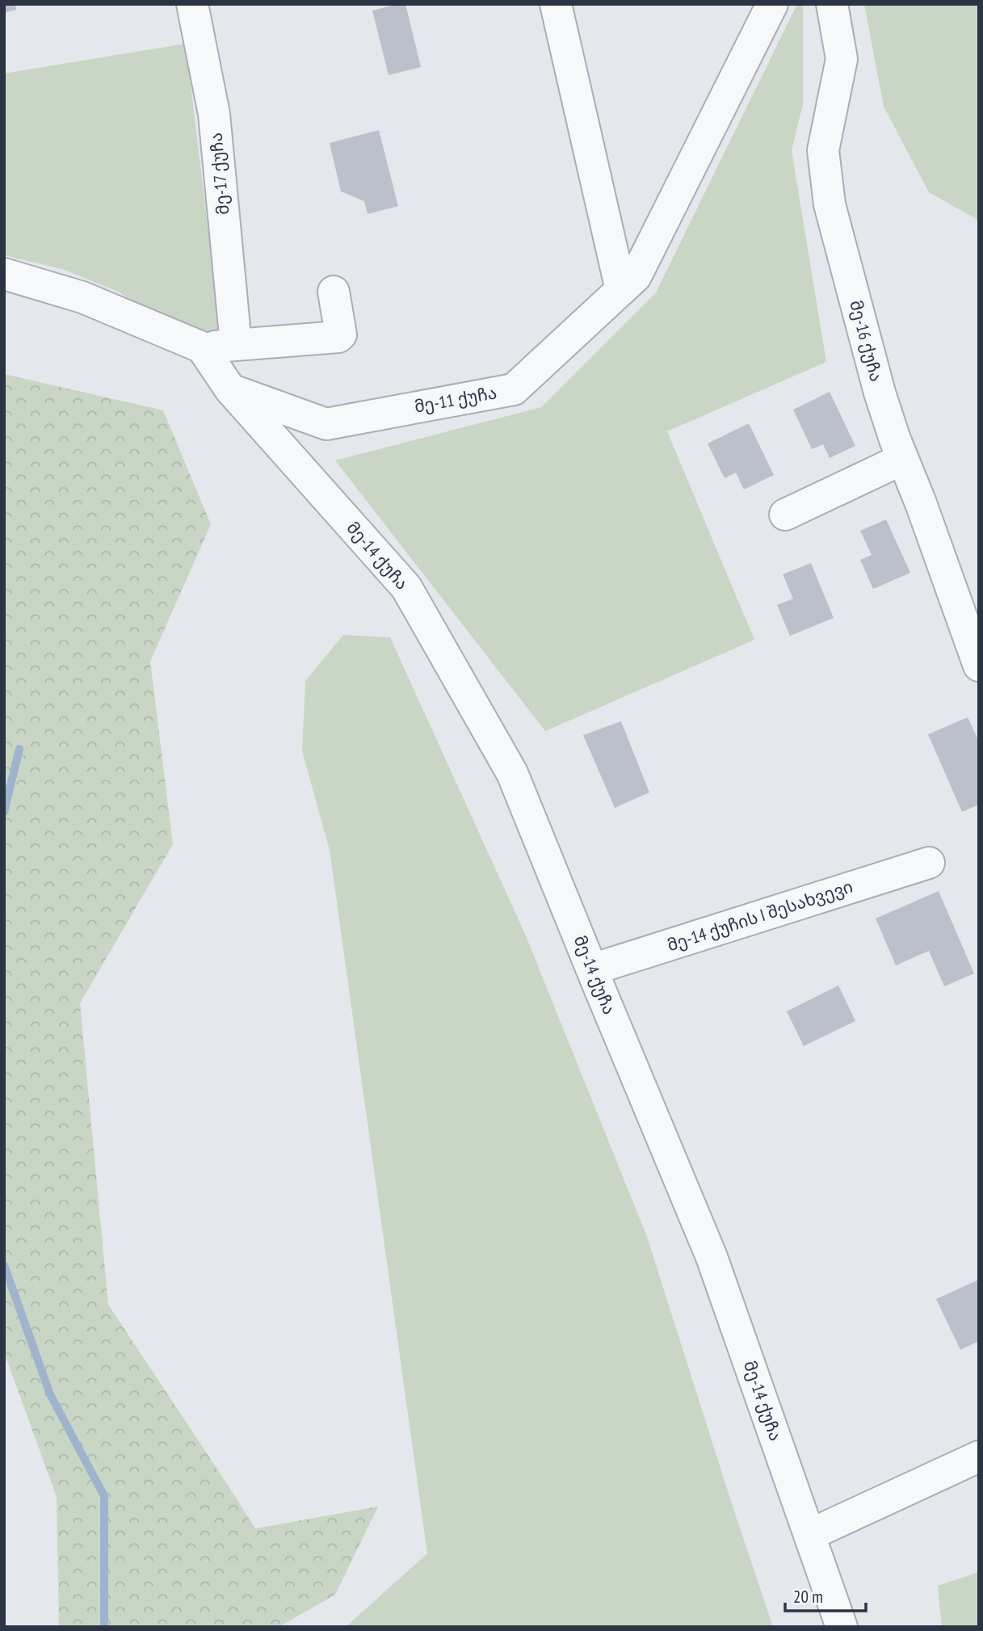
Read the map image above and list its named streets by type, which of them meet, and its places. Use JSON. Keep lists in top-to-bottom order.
{
  "streets": {
    "street": [
      "მე-17 ქუჩა",
      "მე-16 ქუჩა",
      "მე-11 ქუჩა",
      "მე-14 ქუჩა",
      "მე-14 ქუჩის I შესახვევი"
    ]
  },
  "crossings": [
    ["მე-11 ქუჩა", "მე-14 ქუჩა"],
    ["მე-14 ქუჩა", "მე-14 ქუჩის I შესახვევი"]
  ],
  "scale_bar": "20 m"
}
